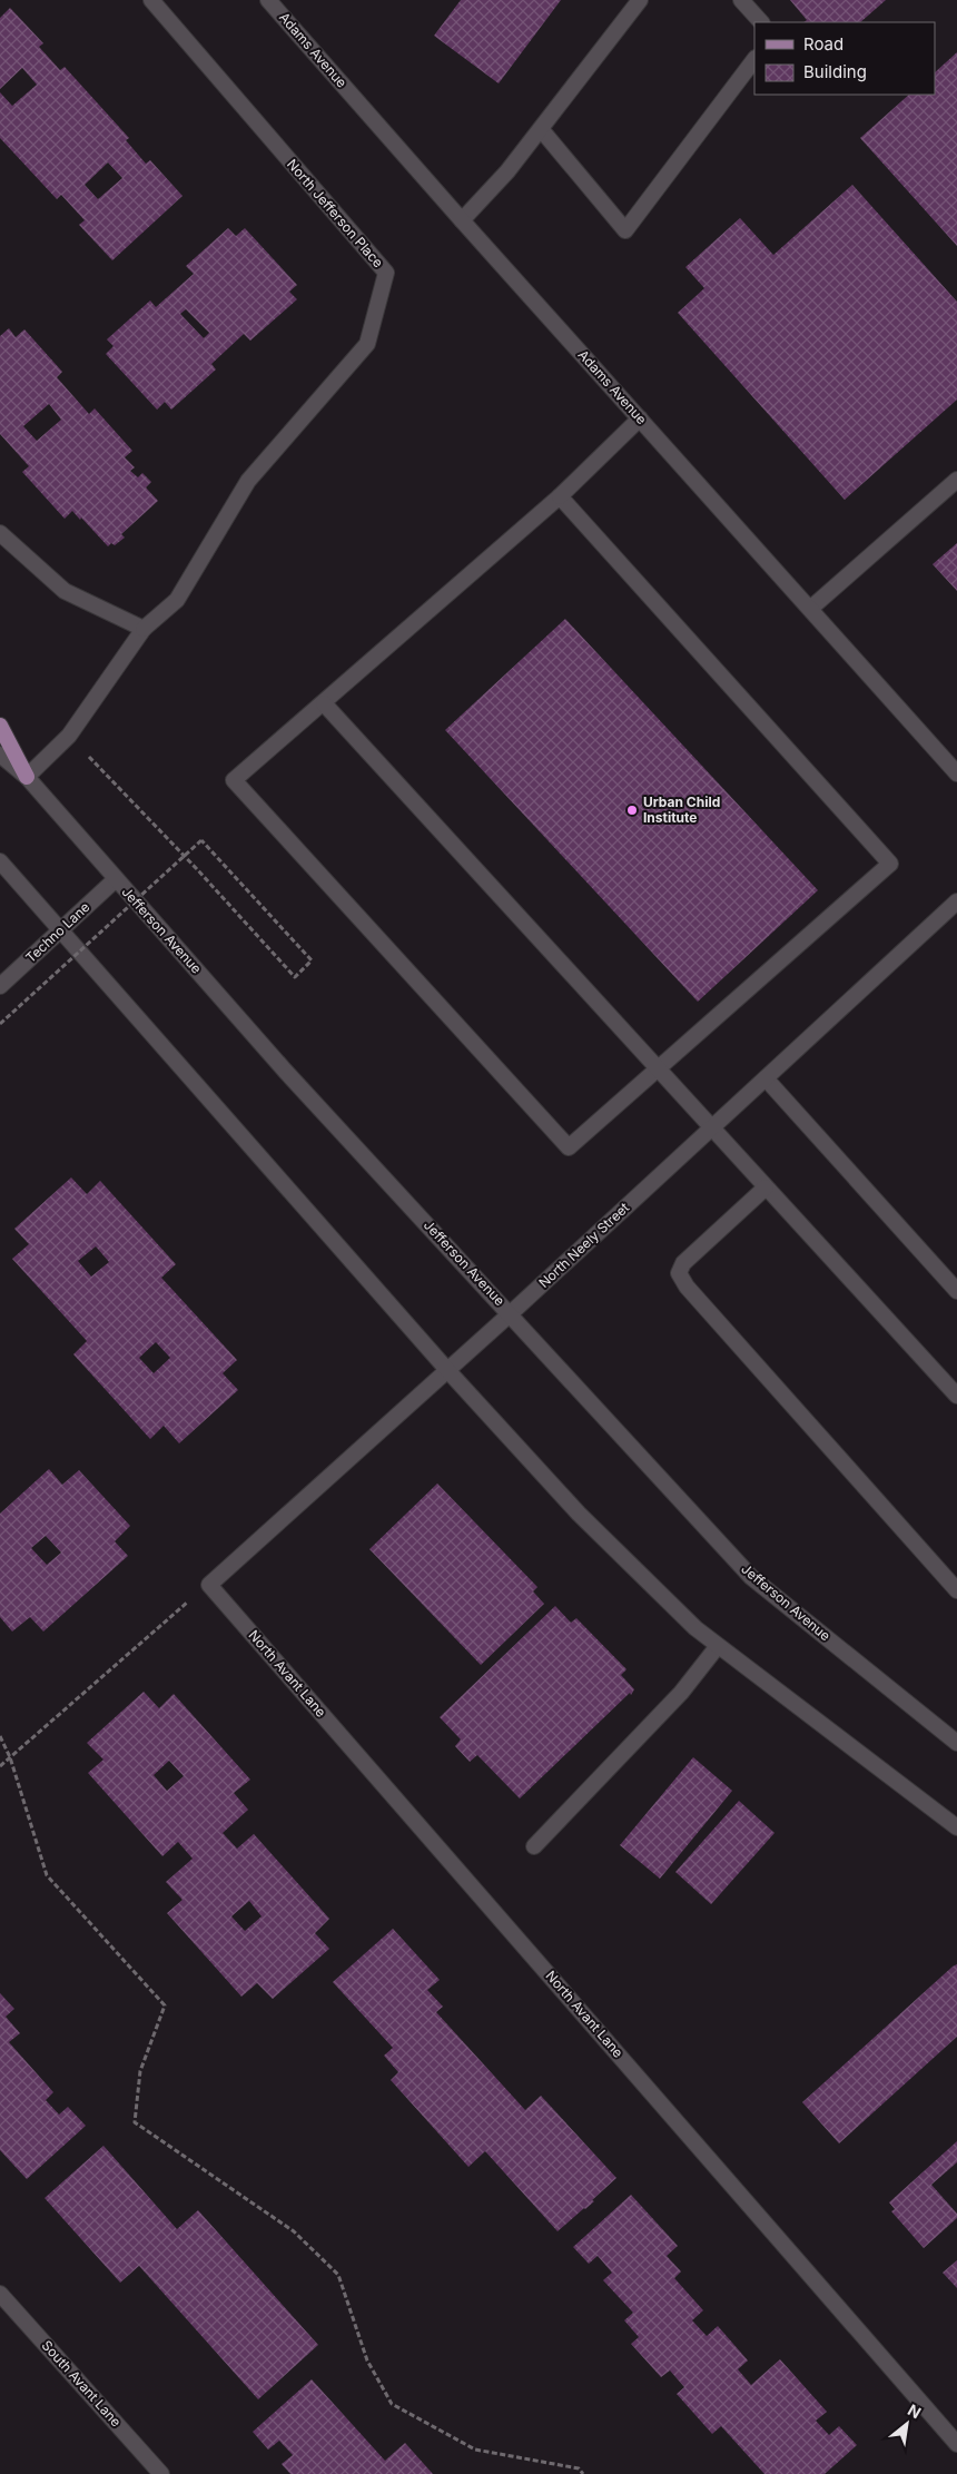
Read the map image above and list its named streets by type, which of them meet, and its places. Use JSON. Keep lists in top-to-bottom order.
{
  "streets": {
    "street": [
      "Adams Avenue",
      "North Jefferson Place",
      "Jefferson Avenue",
      "Techno Lane",
      "North Neely Street",
      "North Avant Lane",
      "South Avant Lane"
    ]
  },
  "crossings": [
    ["Jefferson Avenue", "Techno Lane"],
    ["Jefferson Avenue", "North Neely Street"],
    ["North Neely Street", "North Avant Lane"]
  ],
  "places": ["Urban Child Institute"],
  "legend": ["Road", "Building"],
  "north": "top right"
}
